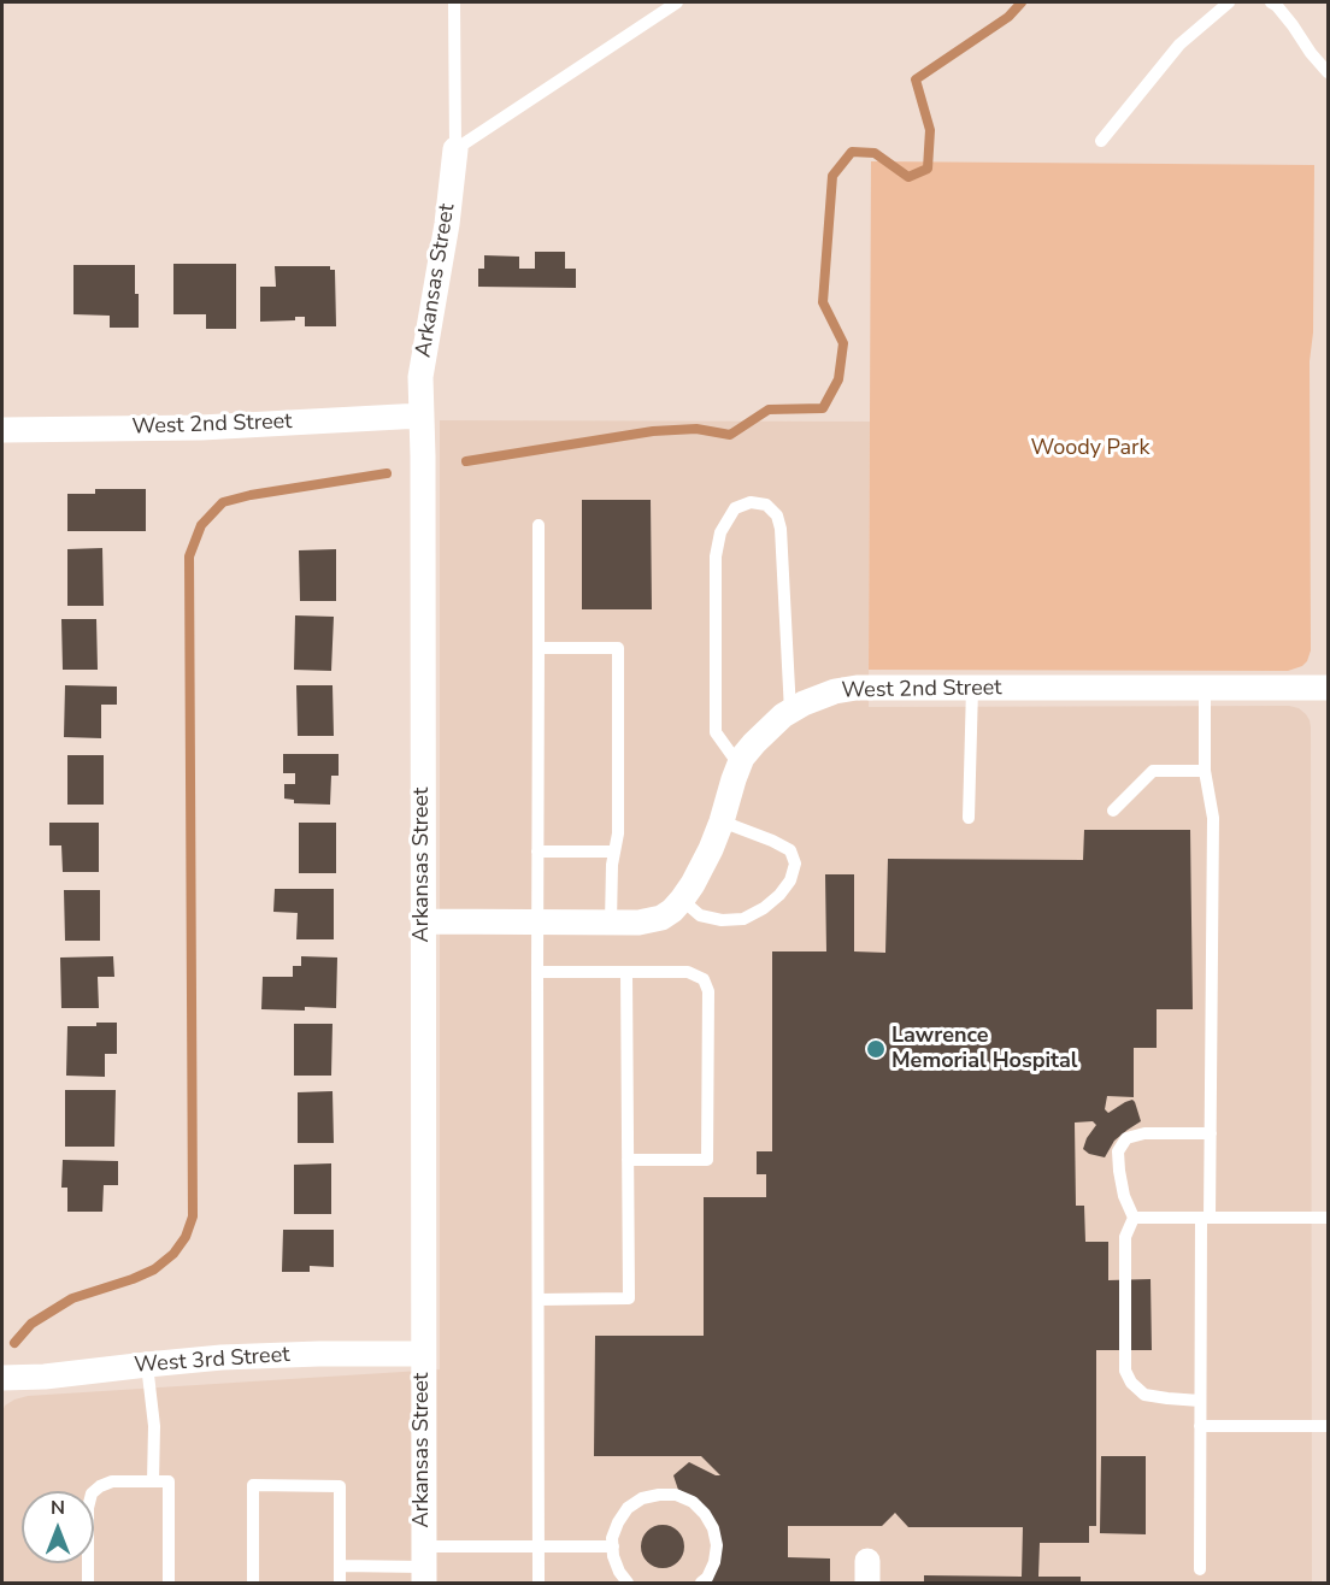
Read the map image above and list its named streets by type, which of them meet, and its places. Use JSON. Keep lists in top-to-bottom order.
{
  "streets": {
    "street": ["Arkansas Street", "West 2nd Street", "West 3rd Street"]
  },
  "crossings": [
    ["Arkansas Street", "West 2nd Street"],
    ["Arkansas Street", "West 3rd Street"]
  ],
  "parks": ["Woody Park"],
  "places": ["Lawrence Memorial Hospital"],
  "north": "top"
}
